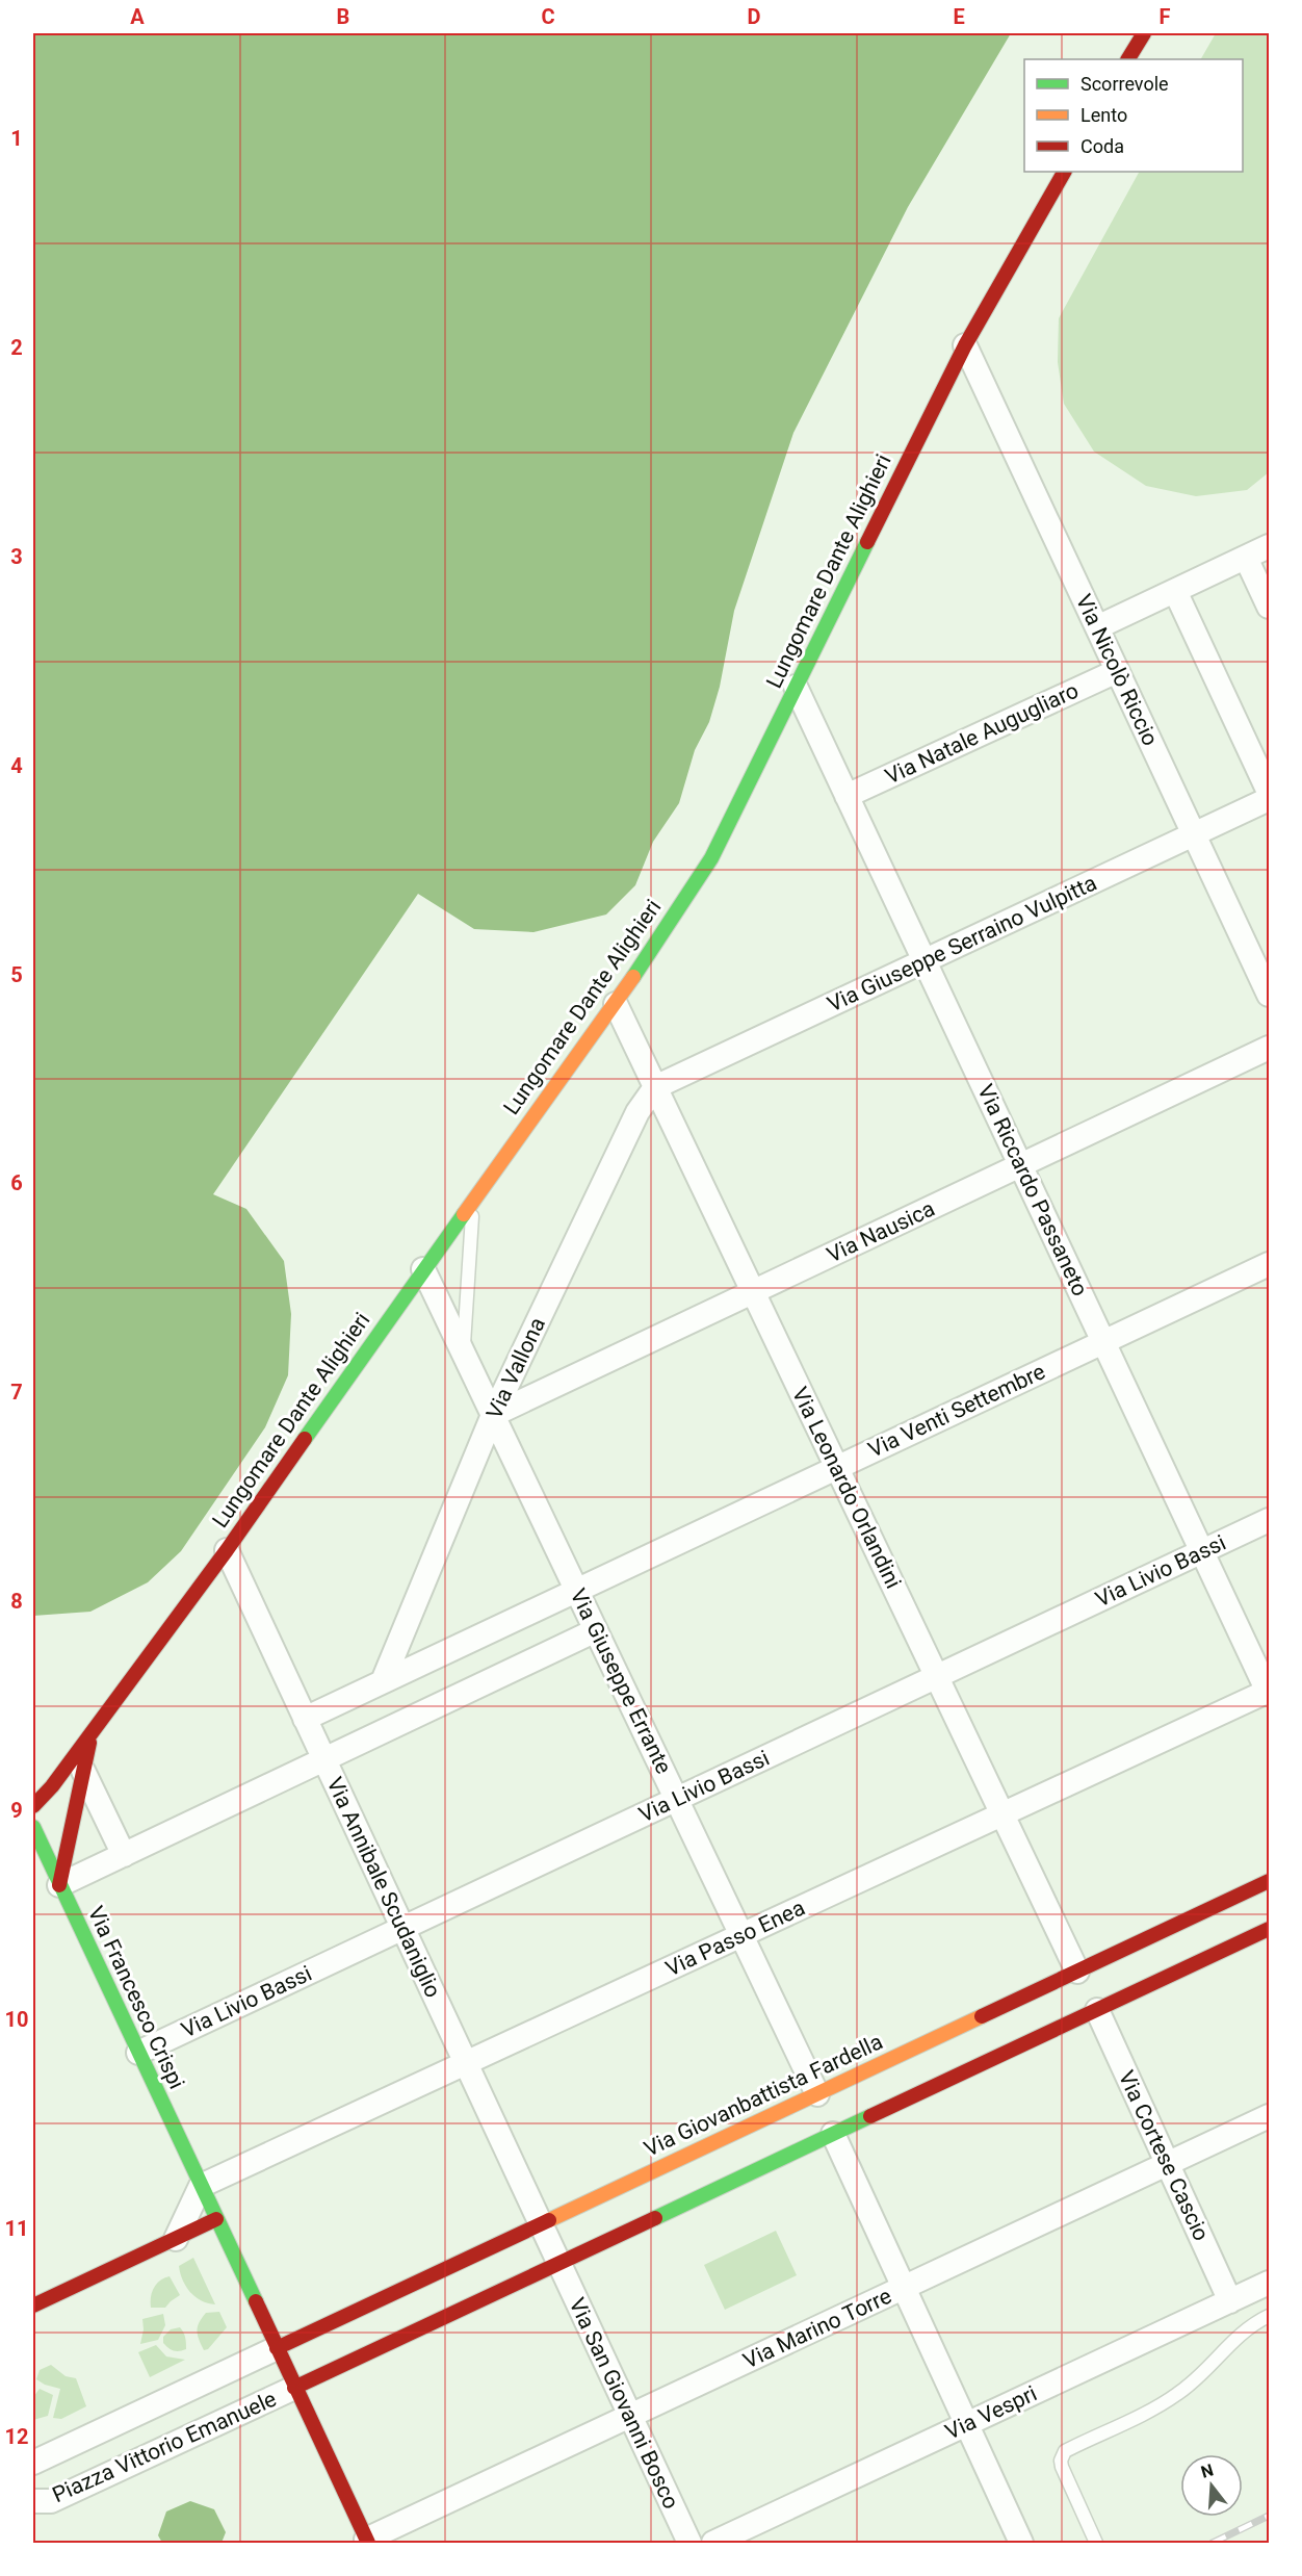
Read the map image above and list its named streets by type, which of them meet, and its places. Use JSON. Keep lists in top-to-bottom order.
{
  "streets": {
    "main road": ["Lungomare Dante Alighieri", "Via Francesco Crispi", "Via Giovanbattista Fardella"],
    "street": [
      "Via Nicolò Riccio",
      "Via Natale Augugliaro",
      "Via Giuseppe Serraino Vulpitta",
      "Via Riccardo Passaneto",
      "Via Nausica",
      "Via Vallona",
      "Via Venti Settembre",
      "Via Leonardo Orlandini",
      "Via Livio Bassi",
      "Via Giuseppe Errante",
      "Via Annibale Scudaniglio",
      "Via Passo Enea",
      "Via Cortese Cascio",
      "Via Marino Torre",
      "Via San Giovanni Bosco",
      "Via Vespri",
      "Piazza Vittorio Emanuele"
    ]
  },
  "crossings": [
    ["Lungomare Dante Alighieri", "Via Nicolò Riccio"],
    ["Lungomare Dante Alighieri", "Via Riccardo Passaneto"],
    ["Lungomare Dante Alighieri", "Via Leonardo Orlandini"],
    ["Lungomare Dante Alighieri", "Via Giuseppe Errante"],
    ["Lungomare Dante Alighieri", "Via Annibale Scudaniglio"],
    ["Via Nicolò Riccio", "Via Natale Augugliaro"],
    ["Via Nicolò Riccio", "Via Giuseppe Serraino Vulpitta"],
    ["Via Natale Augugliaro", "Via Riccardo Passaneto"],
    ["Via Giuseppe Serraino Vulpitta", "Via Riccardo Passaneto"],
    ["Via Giuseppe Serraino Vulpitta", "Via Vallona"],
    ["Via Giuseppe Serraino Vulpitta", "Via Leonardo Orlandini"],
    ["Via Riccardo Passaneto", "Via Nausica"],
    ["Via Riccardo Passaneto", "Via Venti Settembre"],
    ["Via Riccardo Passaneto", "Via Livio Bassi"],
    ["Via Riccardo Passaneto", "Via Passo Enea"],
    ["Via Nausica", "Via Vallona"],
    ["Via Nausica", "Via Leonardo Orlandini"],
    ["Via Nausica", "Via Giuseppe Errante"],
    ["Via Vallona", "Via Venti Settembre"],
    ["Via Vallona", "Via Leonardo Orlandini"],
    ["Via Vallona", "Via Giuseppe Errante"],
    ["Via Venti Settembre", "Via Leonardo Orlandini"],
    ["Via Venti Settembre", "Via Giuseppe Errante"],
    ["Via Venti Settembre", "Via Annibale Scudaniglio"],
    ["Via Leonardo Orlandini", "Via Livio Bassi"],
    ["Via Leonardo Orlandini", "Via Passo Enea"],
    ["Via Leonardo Orlandini", "Via Giovanbattista Fardella"],
    ["Via Livio Bassi", "Via Giuseppe Errante"],
    ["Via Livio Bassi", "Via Annibale Scudaniglio"],
    ["Via Livio Bassi", "Via Francesco Crispi"],
    ["Via Giuseppe Errante", "Via Passo Enea"],
    ["Via Giuseppe Errante", "Via Giovanbattista Fardella"],
    ["Via Annibale Scudaniglio", "Via Passo Enea"],
    ["Via Annibale Scudaniglio", "Via Giovanbattista Fardella"],
    ["Via Annibale Scudaniglio", "Via San Giovanni Bosco"],
    ["Via Passo Enea", "Via Francesco Crispi"],
    ["Via Francesco Crispi", "Via Giovanbattista Fardella"],
    ["Via Francesco Crispi", "Via Marino Torre"],
    ["Via Francesco Crispi", "Piazza Vittorio Emanuele"],
    ["Via Giovanbattista Fardella", "Via San Giovanni Bosco"],
    ["Via Giovanbattista Fardella", "Piazza Vittorio Emanuele"],
    ["Via Cortese Cascio", "Via Marino Torre"],
    ["Via Cortese Cascio", "Via Vespri"],
    ["Via Marino Torre", "Via San Giovanni Bosco"]
  ],
  "legend": ["Scorrevole", "Lento", "Coda"],
  "north": "top",
  "grid": {
    "columns": [
      "A",
      "B",
      "C",
      "D",
      "E",
      "F"
    ],
    "rows": [
      "1",
      "2",
      "3",
      "4",
      "5",
      "6",
      "7",
      "8",
      "9",
      "10",
      "11",
      "12"
    ]
  }
}
